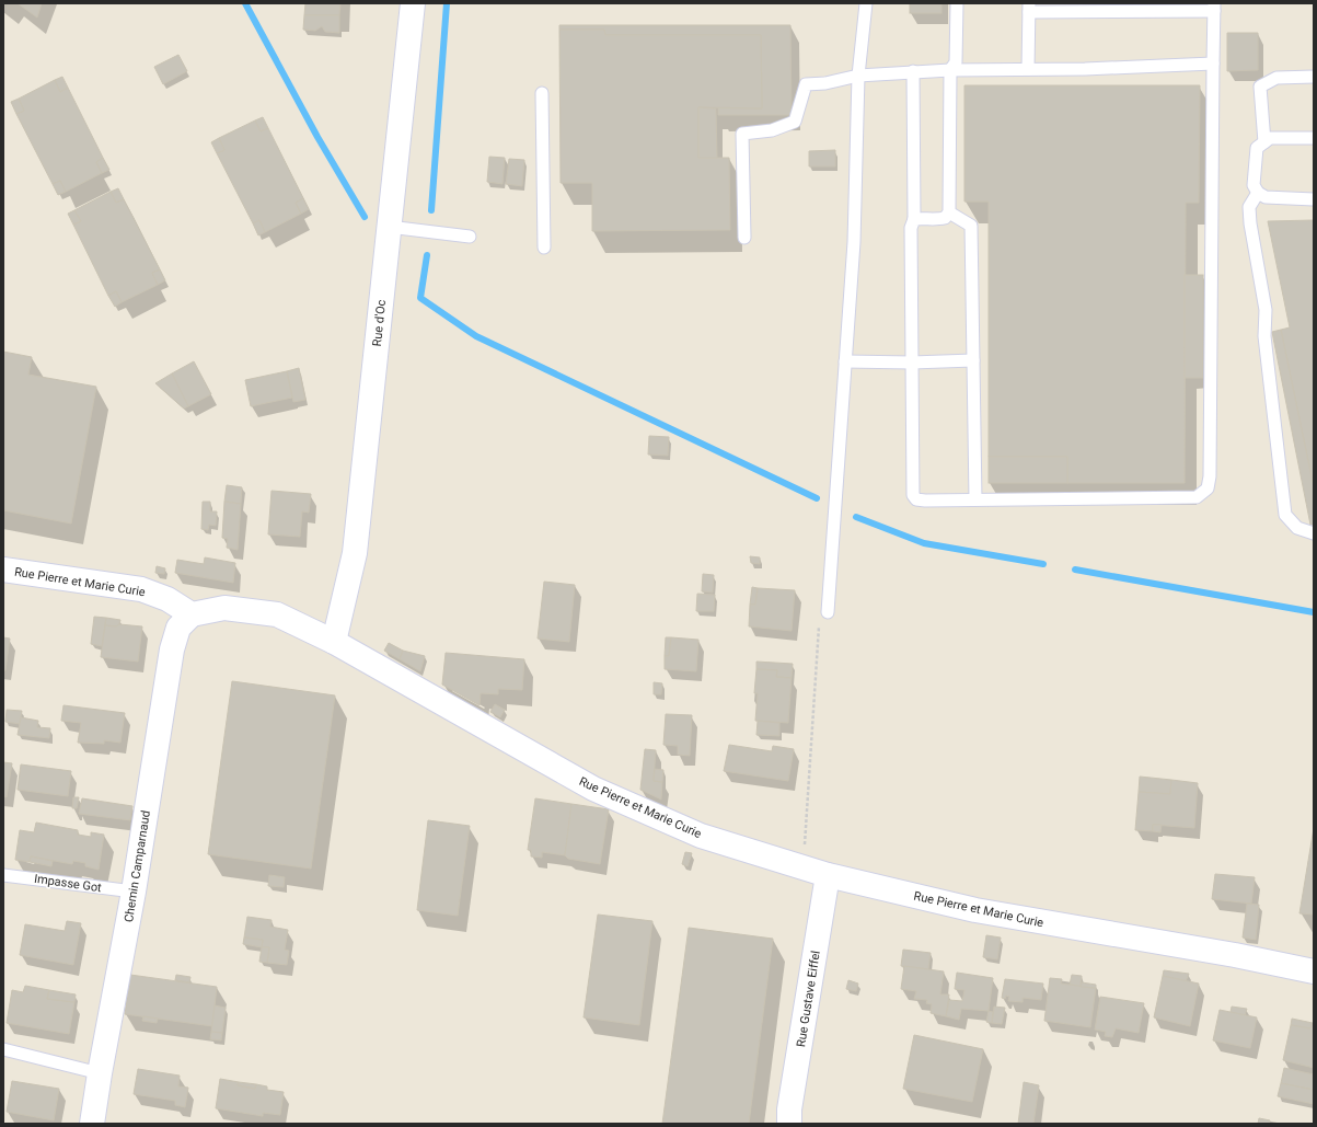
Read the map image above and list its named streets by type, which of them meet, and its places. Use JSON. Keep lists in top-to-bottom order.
{
  "streets": {
    "street": [
      "Rue d'Oc",
      "Rue Pierre et Marie Curie",
      "Chemin Camparnaud",
      "Rue Gustave Eiffel"
    ],
    "lane": ["Impasse Got"]
  },
  "crossings": [
    ["Rue d'Oc", "Rue Pierre et Marie Curie"],
    ["Rue Pierre et Marie Curie", "Chemin Camparnaud"],
    ["Rue Pierre et Marie Curie", "Rue Gustave Eiffel"],
    ["Chemin Camparnaud", "Impasse Got"]
  ]
}
